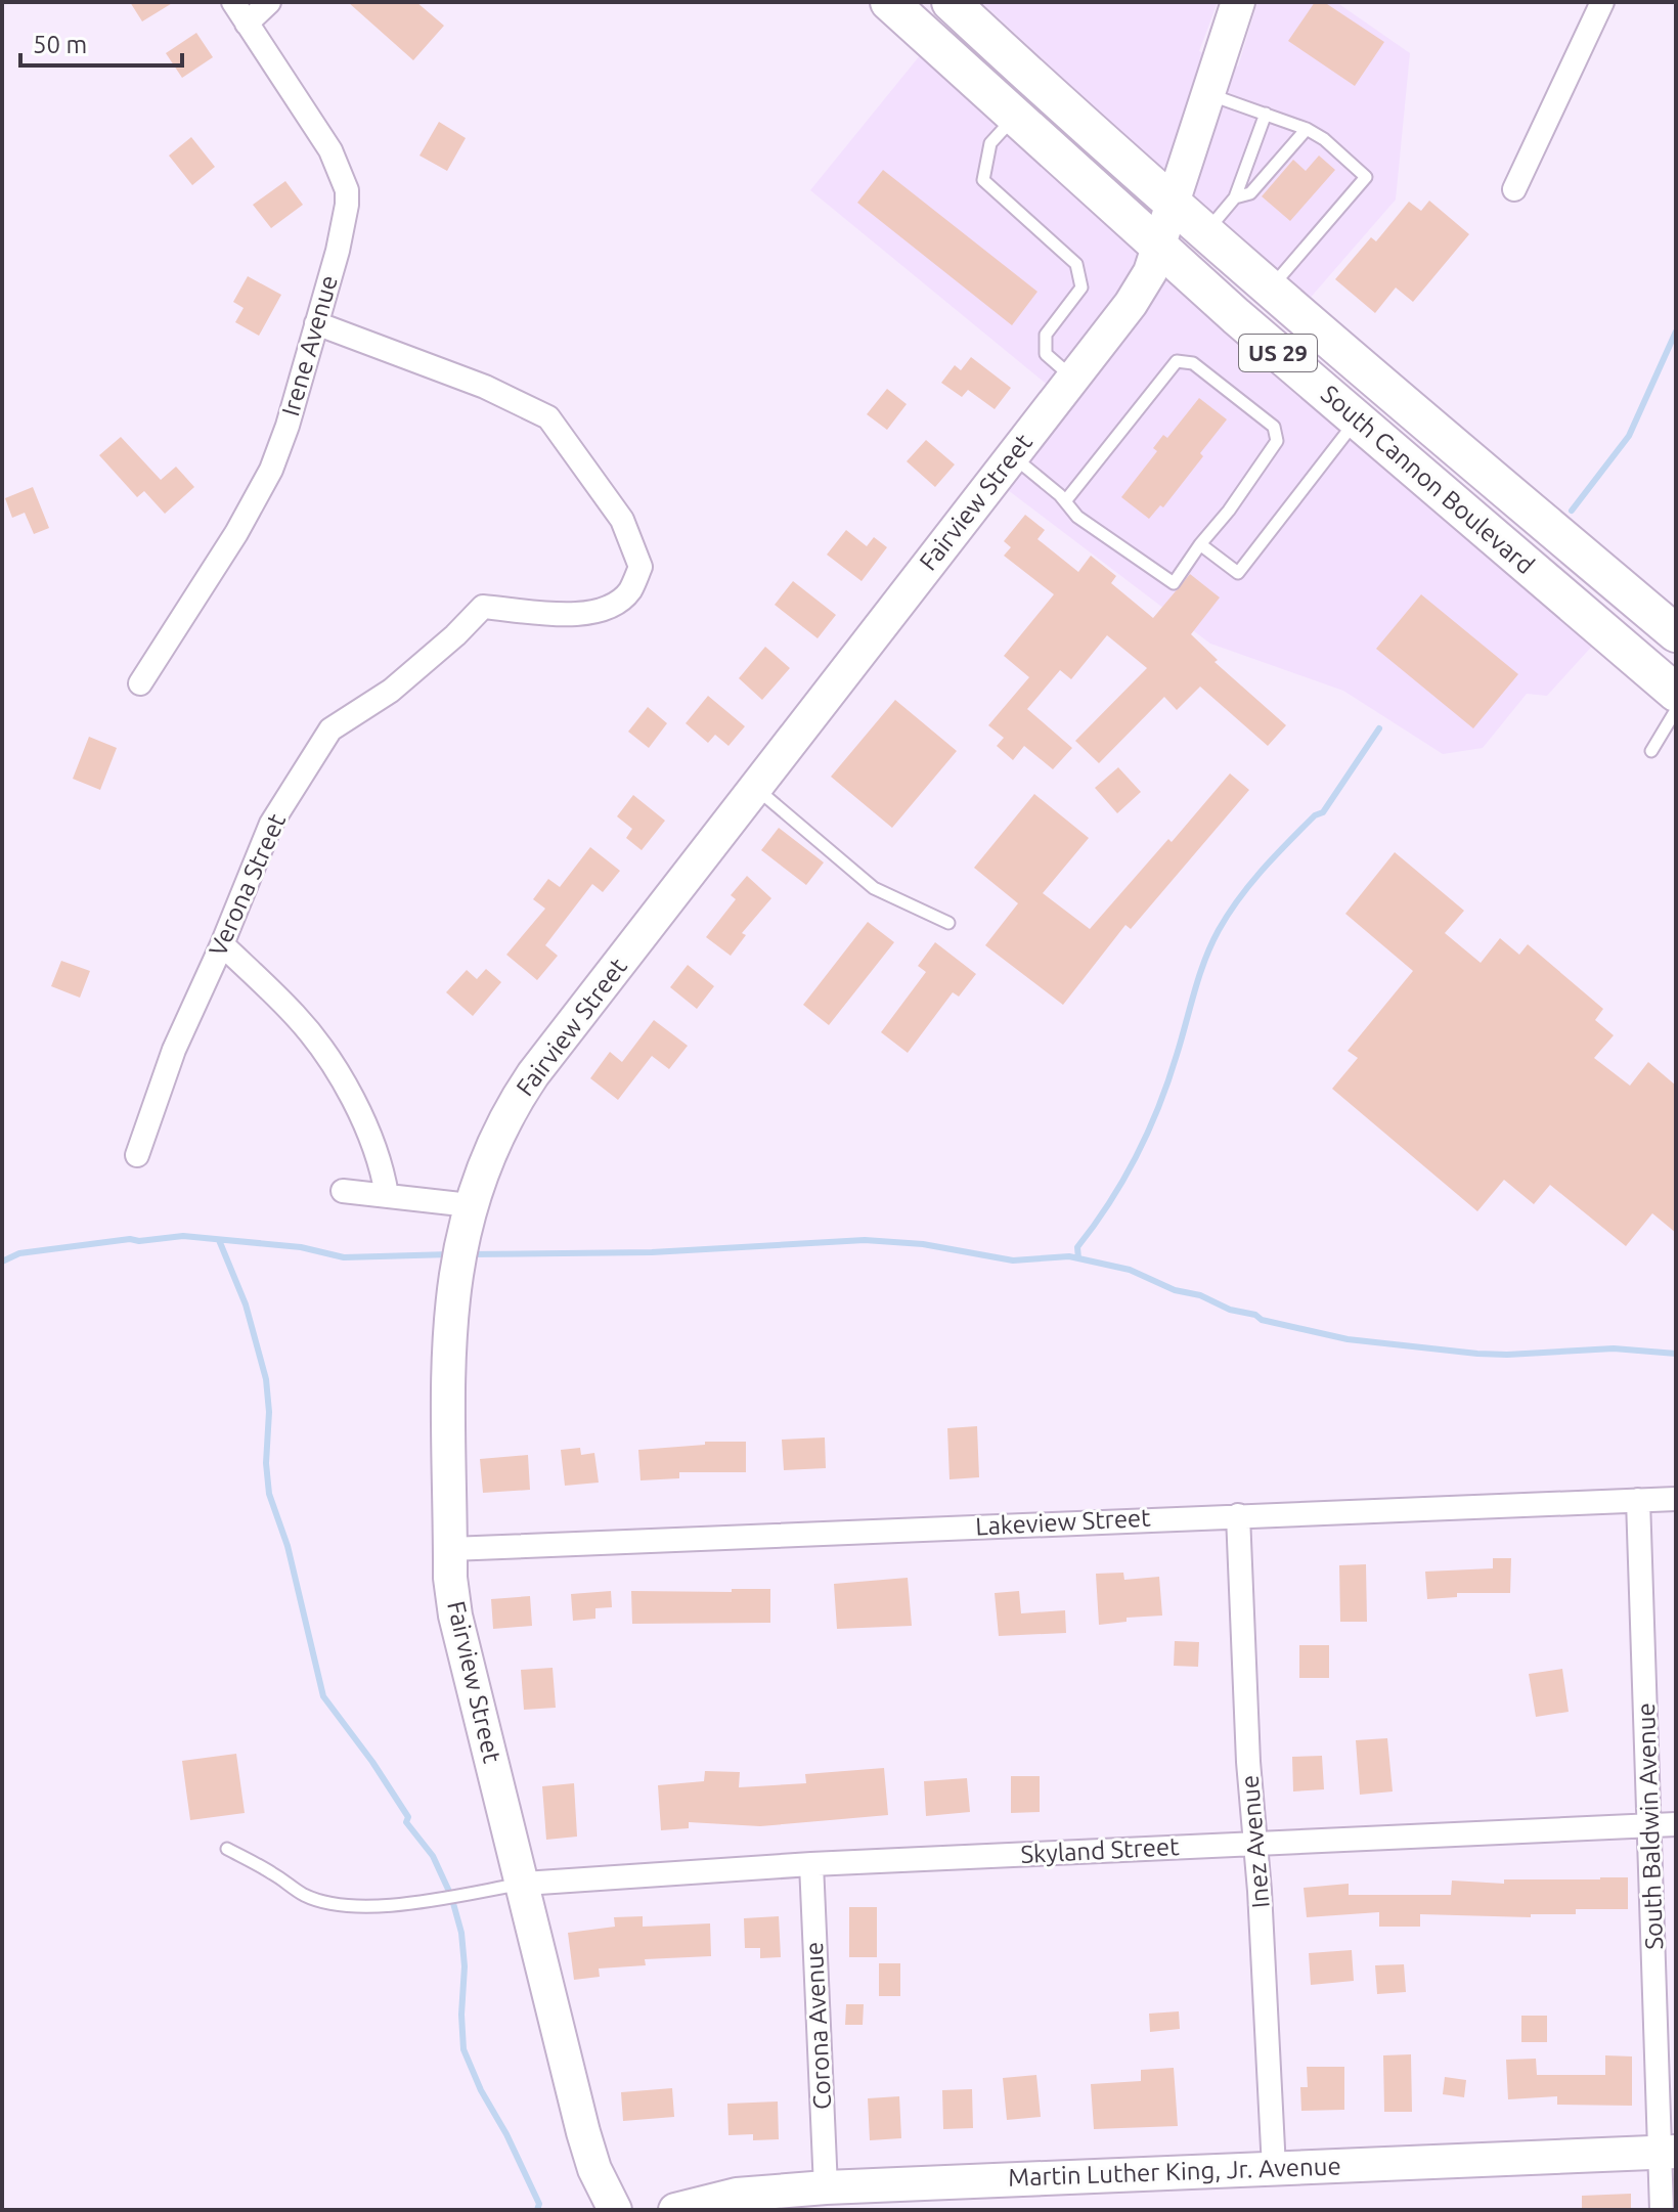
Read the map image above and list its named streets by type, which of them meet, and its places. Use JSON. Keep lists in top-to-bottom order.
{
  "streets": {
    "main road": ["US 29", "South Cannon Boulevard"],
    "street": [
      "Irene Avenue",
      "Fairview Street",
      "Verona Street",
      "Lakeview Street",
      "South Baldwin Avenue",
      "Inez Avenue",
      "Skyland Street",
      "Corona Avenue",
      "Martin Luther King, Jr. Avenue"
    ]
  },
  "crossings": [
    ["Irene Avenue", "Verona Street"],
    ["South Cannon Boulevard", "Fairview Street"],
    ["Fairview Street", "Lakeview Street"],
    ["Fairview Street", "Skyland Street"],
    ["Lakeview Street", "South Baldwin Avenue"],
    ["Lakeview Street", "Inez Avenue"],
    ["South Baldwin Avenue", "Skyland Street"],
    ["South Baldwin Avenue", "Martin Luther King, Jr. Avenue"],
    ["Inez Avenue", "Skyland Street"],
    ["Inez Avenue", "Martin Luther King, Jr. Avenue"],
    ["Skyland Street", "Corona Avenue"],
    ["Corona Avenue", "Martin Luther King, Jr. Avenue"]
  ],
  "scale_bar": "50 m"
}
